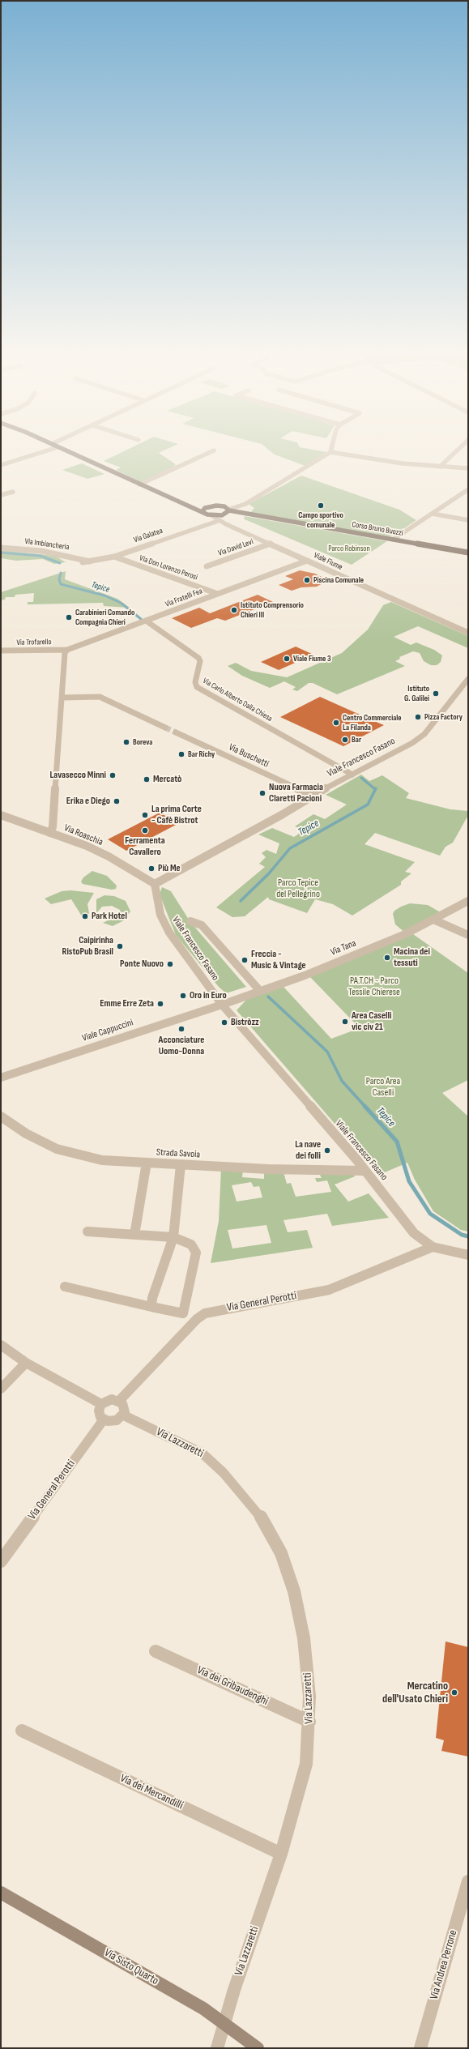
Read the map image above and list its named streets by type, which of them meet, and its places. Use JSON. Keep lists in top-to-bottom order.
{
  "streets": {
    "main road": ["Corso Bruno Buozzi", "Via Sisto Quarto"],
    "street": [
      "Via Galatea",
      "Via Imbiancheria",
      "Via David Levi",
      "Viale Fiume",
      "Via Don Lorenzo Perosi",
      "Via Fratelli Fea",
      "Via Trofarello",
      "Via Carlo Alberto Dalla Chiesa",
      "Via Buschetti",
      "Viale Francesco Fasano",
      "Via Roaschia",
      "Via Tana",
      "Viale Cappuccini",
      "Strada Savoia",
      "Via General Perotti",
      "Via Lazzaretti",
      "Via dei Gribaudenghi",
      "Via dei Mercandilli",
      "Via Andrea Perrone"
    ]
  },
  "crossings": [
    ["Corso Bruno Buozzi", "Viale Fiume"],
    ["Via Galatea", "Via Imbiancheria"],
    ["Via Galatea", "Viale Fiume"],
    ["Via Galatea", "Via Don Lorenzo Perosi"],
    ["Via David Levi", "Viale Fiume"],
    ["Viale Fiume", "Via Fratelli Fea"],
    ["Via Don Lorenzo Perosi", "Via Fratelli Fea"],
    ["Via Fratelli Fea", "Via Trofarello"],
    ["Via Fratelli Fea", "Via Carlo Alberto Dalla Chiesa"],
    ["Via Carlo Alberto Dalla Chiesa", "Viale Francesco Fasano"],
    ["Via Buschetti", "Viale Francesco Fasano"],
    ["Viale Francesco Fasano", "Via Roaschia"],
    ["Viale Francesco Fasano", "Via Tana"],
    ["Viale Francesco Fasano", "Viale Cappuccini"],
    ["Viale Francesco Fasano", "Strada Savoia"],
    ["Viale Francesco Fasano", "Via General Perotti"],
    ["Via Tana", "Viale Cappuccini"],
    ["Via General Perotti", "Via Lazzaretti"],
    ["Via Lazzaretti", "Via dei Gribaudenghi"],
    ["Via Lazzaretti", "Via dei Mercandilli"],
    ["Via Lazzaretti", "Via Sisto Quarto"]
  ],
  "water": ["Tepice"],
  "parks": [
    "Parco Robinson",
    "Parco Tepice del Pellegrino",
    "PA.T.CH - Parco Tessile Chierese",
    "Parco Area Caselli"
  ],
  "places": [
    "Campo sportivo comunale",
    "Piscina Comunale",
    "Istituto Comprensorio Chieri III",
    "Carabinieri Comando Compagnia Chieri",
    "Viale Fiume 3",
    "Istituto G. Galilei",
    "Pizza Factory",
    "Centro Commerciale La Filanda",
    "Bar",
    "Boreva",
    "Bar Richy",
    "Lavasecco Minni",
    "Mercatò",
    "Nuova Farmacia Claretti Pacioni",
    "Erika e Diego",
    "La prima Corte - Cafè Bistrot",
    "Ferramenta Cavallero",
    "Più Me",
    "Park Hotel",
    "Caipirinha RistoPub Brasil",
    "Macina dei tessuti",
    "Freccia - Music & Vintage",
    "Ponte Nuovo",
    "Oro in Euro",
    "Emme Erre Zeta",
    "Area Caselli vic civ 21",
    "Bistròzz",
    "Acconciature Uomo-Donna",
    "La nave dei folli",
    "Mercatino dell'Usato Chieri"
  ]
}
